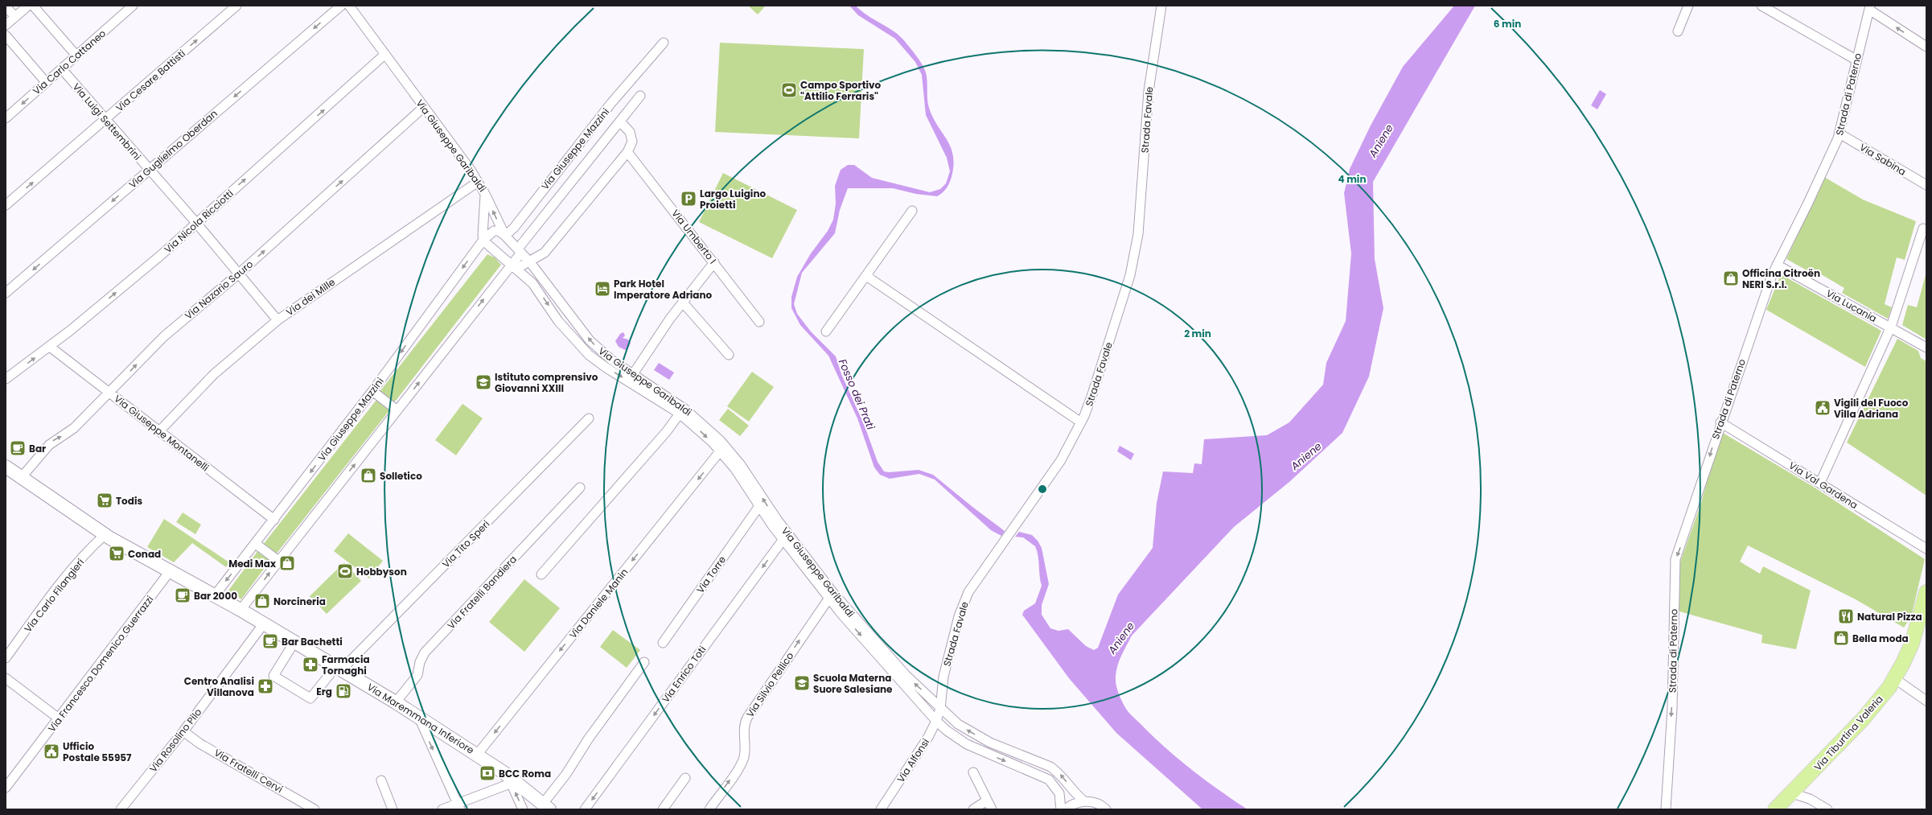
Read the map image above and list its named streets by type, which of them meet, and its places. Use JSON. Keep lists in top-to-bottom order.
{
  "streets": {
    "main road": ["Via Maremmana Inferiore", "Via Tiburtina Valeria"],
    "street": [
      "Via Carlo Cattaneo",
      "Via Cesare Battisti",
      "Strada di Paterno",
      "Strada Favale",
      "Via Luigi Settembrini",
      "Via Giuseppe Garibaldi",
      "Via Guglielmo Oberdan",
      "Via Giuseppe Mazzini",
      "Via Sabina",
      "Via Nicola Ricciotti",
      "Via Umberto I",
      "Via Nazario Sauro",
      "Via dei Mille",
      "Via Lucania",
      "Via Giuseppe Montanelli",
      "Via Val Gardena",
      "Via Tito Speri",
      "Via Torre",
      "Via Fratelli Bandiera",
      "Via Carlo Filangieri",
      "Via Daniele Manin",
      "Via Francesco Domenico Guerrazzi",
      "Via Enrico Toti",
      "Via Silvio Pellico",
      "Via Rosolino Pilo",
      "Via Alfonsi",
      "Via Fratelli Cervi"
    ]
  },
  "crossings": [
    ["Via Carlo Cattaneo", "Via Luigi Settembrini"],
    ["Via Cesare Battisti", "Via Luigi Settembrini"],
    ["Strada di Paterno", "Via Sabina"],
    ["Strada di Paterno", "Via Lucania"],
    ["Strada di Paterno", "Via Val Gardena"],
    ["Strada Favale", "Via Giuseppe Garibaldi"],
    ["Strada Favale", "Via Alfonsi"],
    ["Via Luigi Settembrini", "Via Guglielmo Oberdan"],
    ["Via Luigi Settembrini", "Via Nicola Ricciotti"],
    ["Via Luigi Settembrini", "Via Nazario Sauro"],
    ["Via Luigi Settembrini", "Via dei Mille"],
    ["Via Giuseppe Garibaldi", "Via Giuseppe Mazzini"],
    ["Via Giuseppe Garibaldi", "Via Nicola Ricciotti"],
    ["Via Giuseppe Garibaldi", "Via Nazario Sauro"],
    ["Via Giuseppe Garibaldi", "Via dei Mille"],
    ["Via Giuseppe Garibaldi", "Via Torre"],
    ["Via Giuseppe Garibaldi", "Via Daniele Manin"],
    ["Via Giuseppe Garibaldi", "Via Enrico Toti"],
    ["Via Giuseppe Garibaldi", "Via Silvio Pellico"],
    ["Via Giuseppe Garibaldi", "Via Alfonsi"],
    ["Via Giuseppe Mazzini", "Via Giuseppe Montanelli"],
    ["Via Giuseppe Mazzini", "Via Maremmana Inferiore"],
    ["Via Nicola Ricciotti", "Via Giuseppe Montanelli"],
    ["Via Nazario Sauro", "Via Giuseppe Montanelli"],
    ["Via Nazario Sauro", "Via Maremmana Inferiore"],
    ["Via dei Mille", "Via Giuseppe Montanelli"],
    ["Via Tito Speri", "Via Maremmana Inferiore"],
    ["Via Fratelli Bandiera", "Via Maremmana Inferiore"],
    ["Via Carlo Filangieri", "Via Maremmana Inferiore"],
    ["Via Daniele Manin", "Via Maremmana Inferiore"],
    ["Via Francesco Domenico Guerrazzi", "Via Maremmana Inferiore"],
    ["Via Maremmana Inferiore", "Via Rosolino Pilo"],
    ["Via Rosolino Pilo", "Via Fratelli Cervi"]
  ],
  "one_way": [
    "Via Cesare Battisti",
    "Strada di Paterno",
    "Via Guglielmo Oberdan",
    "Via Nicola Ricciotti",
    "Via Nazario Sauro",
    "Via Silvio Pellico"
  ],
  "water": ["Aniene", "Fosso dei Prati"],
  "places": {
    "sports": ["Campo Sportivo \"Attilio Ferraris\"", "Hobbyson"],
    "parking": ["Largo Luigino Proietti"],
    "shop": [
      "Officina Citroën NERI S.r.l.",
      "Solletico",
      "Medi Max",
      "Norcineria",
      "Bella moda"
    ],
    "hotel": ["Park Hotel Imperatore Adriano"],
    "school or university": ["Istituto comprensivo Giovanni XXIII", "Scuola Materna Suore Salesiane"],
    "public building": ["Vigili del Fuoco Villa Adriana", "Ufficio Postale 55957"],
    "cafe": ["Bar", "Bar 2000", "Bar Bachetti"],
    "supermarket": ["Todis", "Conad"],
    "restaurant": ["Natural Pizza"],
    "pharmacy": ["Farmacia Tornaghi", "Centro Analisi Villanova"],
    "fuel station": ["Erg"],
    "bank": ["BCC Roma"]
  },
  "rings": ["6 min", "4 min", "2 min"]
}
